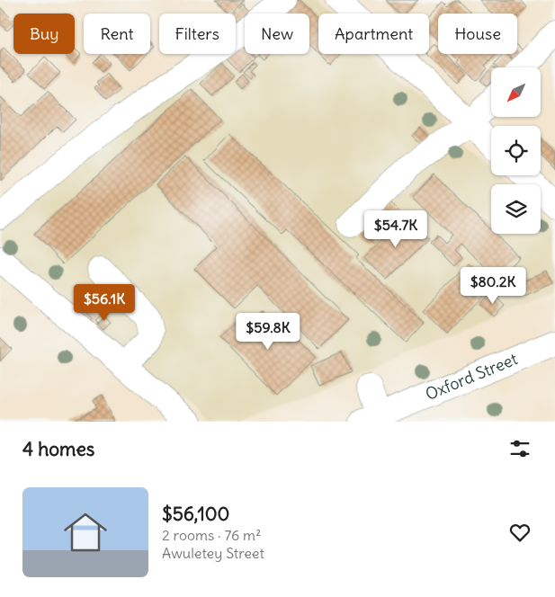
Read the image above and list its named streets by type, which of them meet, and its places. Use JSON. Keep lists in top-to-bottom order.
{
  "streets": {
    "street": ["Oxford Street"]
  },
  "north": "bottom left",
  "page": {
    "chip": [
      "Buy",
      "Rent",
      "Filters",
      "New",
      "Apartment",
      "House"
    ],
    "price": [
      "$54.7K",
      "$80.2K",
      "$56.1K",
      "$59.8K"
    ],
    "heading": "4 homes",
    "list": [
      {
        "name": "$56,100",
        "note": "2 rooms · 76 m² · Awuletey Street"
      }
    ]
  }
}
